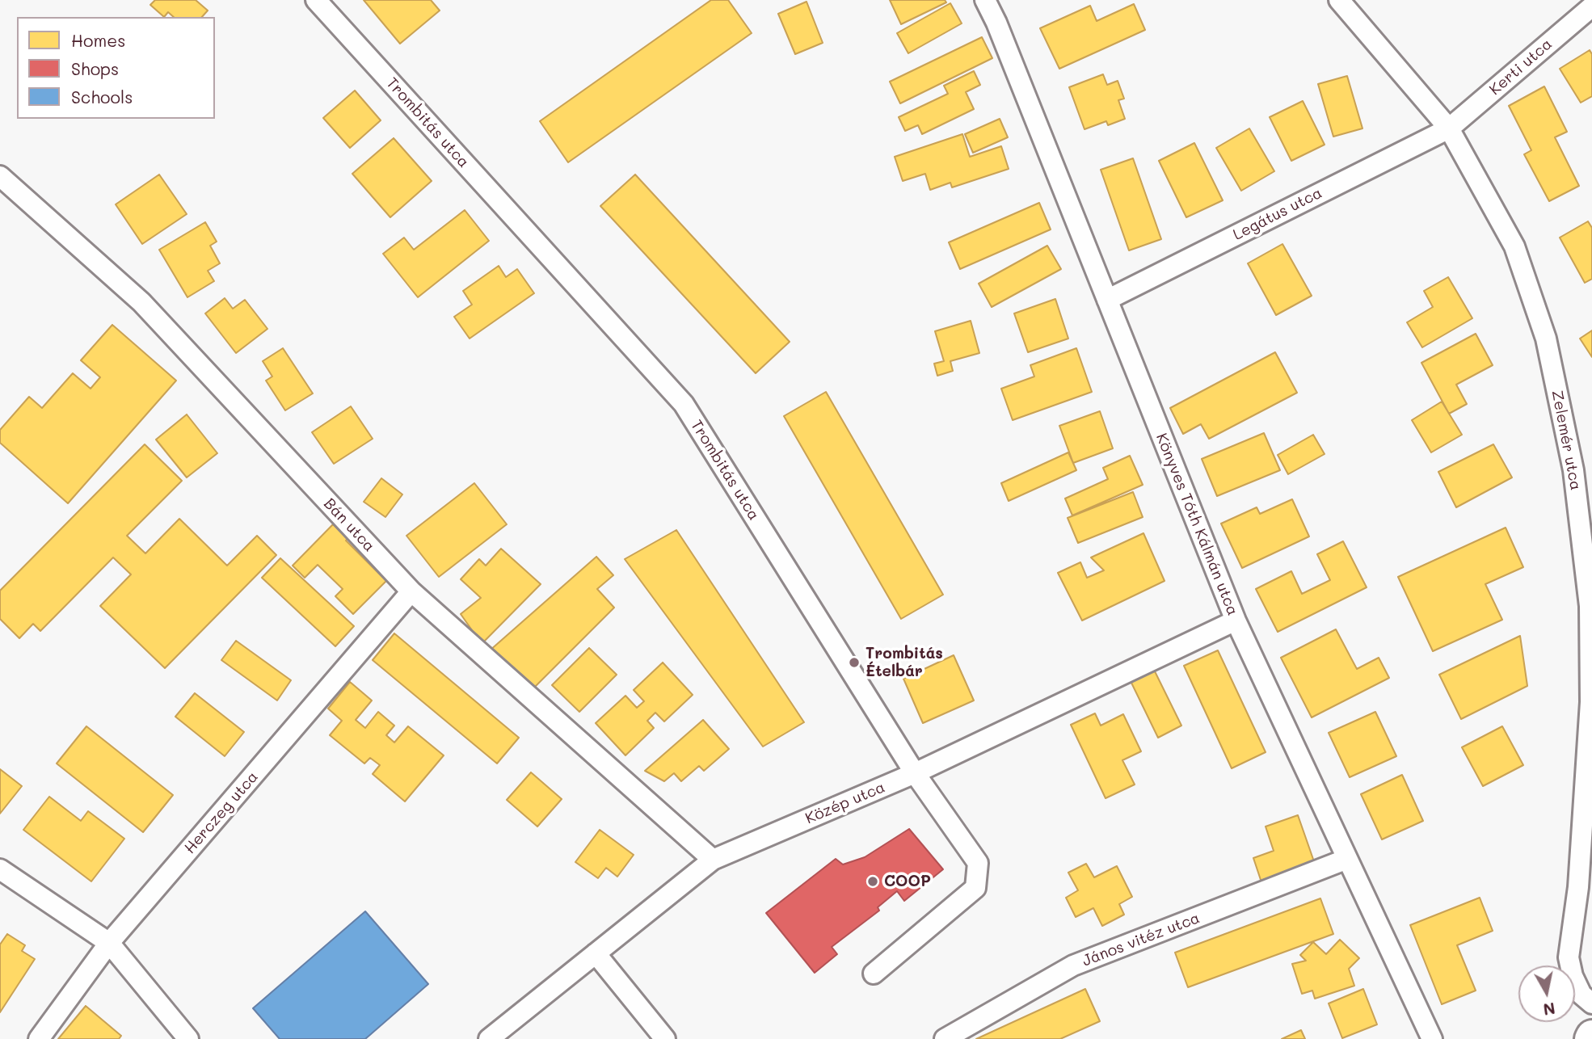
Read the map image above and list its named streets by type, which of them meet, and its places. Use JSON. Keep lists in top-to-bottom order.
{
  "streets": {
    "street": [
      "Kerti utca",
      "Trombitás utca",
      "Legátus utca",
      "Zelemér utca",
      "Könyves Tóth Kálmán utca",
      "Bán utca",
      "Közép utca",
      "Herczeg utca",
      "János vitéz utca"
    ]
  },
  "crossings": [
    ["Kerti utca", "Legátus utca"],
    ["Kerti utca", "Zelemér utca"],
    ["Trombitás utca", "Közép utca"],
    ["Legátus utca", "Zelemér utca"],
    ["Legátus utca", "Könyves Tóth Kálmán utca"],
    ["Könyves Tóth Kálmán utca", "Közép utca"],
    ["Könyves Tóth Kálmán utca", "János vitéz utca"],
    ["Bán utca", "Közép utca"],
    ["Bán utca", "Herczeg utca"]
  ],
  "places": ["Trombitás Ételbár", "COOP"],
  "legend": ["Homes", "Shops", "Schools"],
  "north": "bottom"
}
